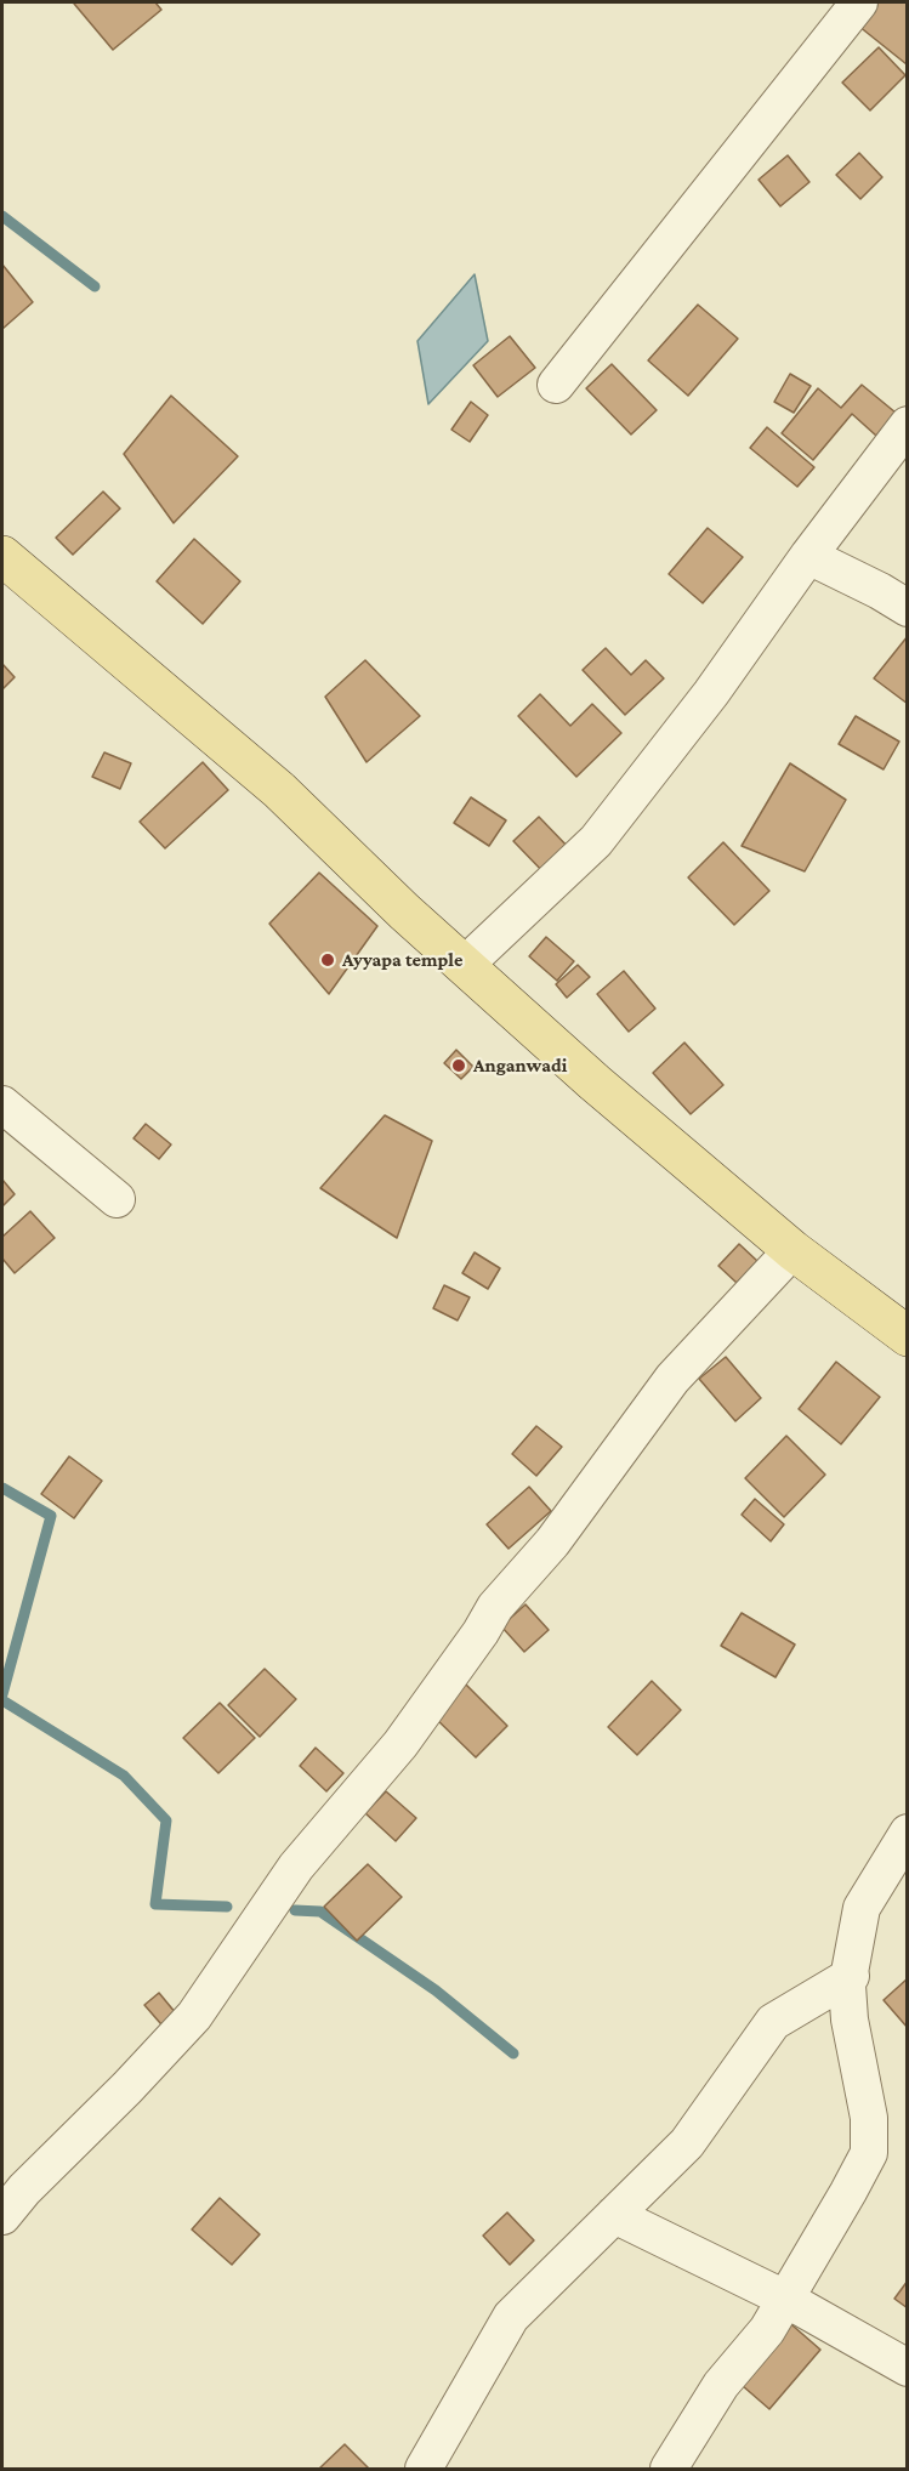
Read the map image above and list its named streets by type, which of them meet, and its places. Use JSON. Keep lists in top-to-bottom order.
{
  "places": ["Ayyapa temple", "Anganwadi"]
}
